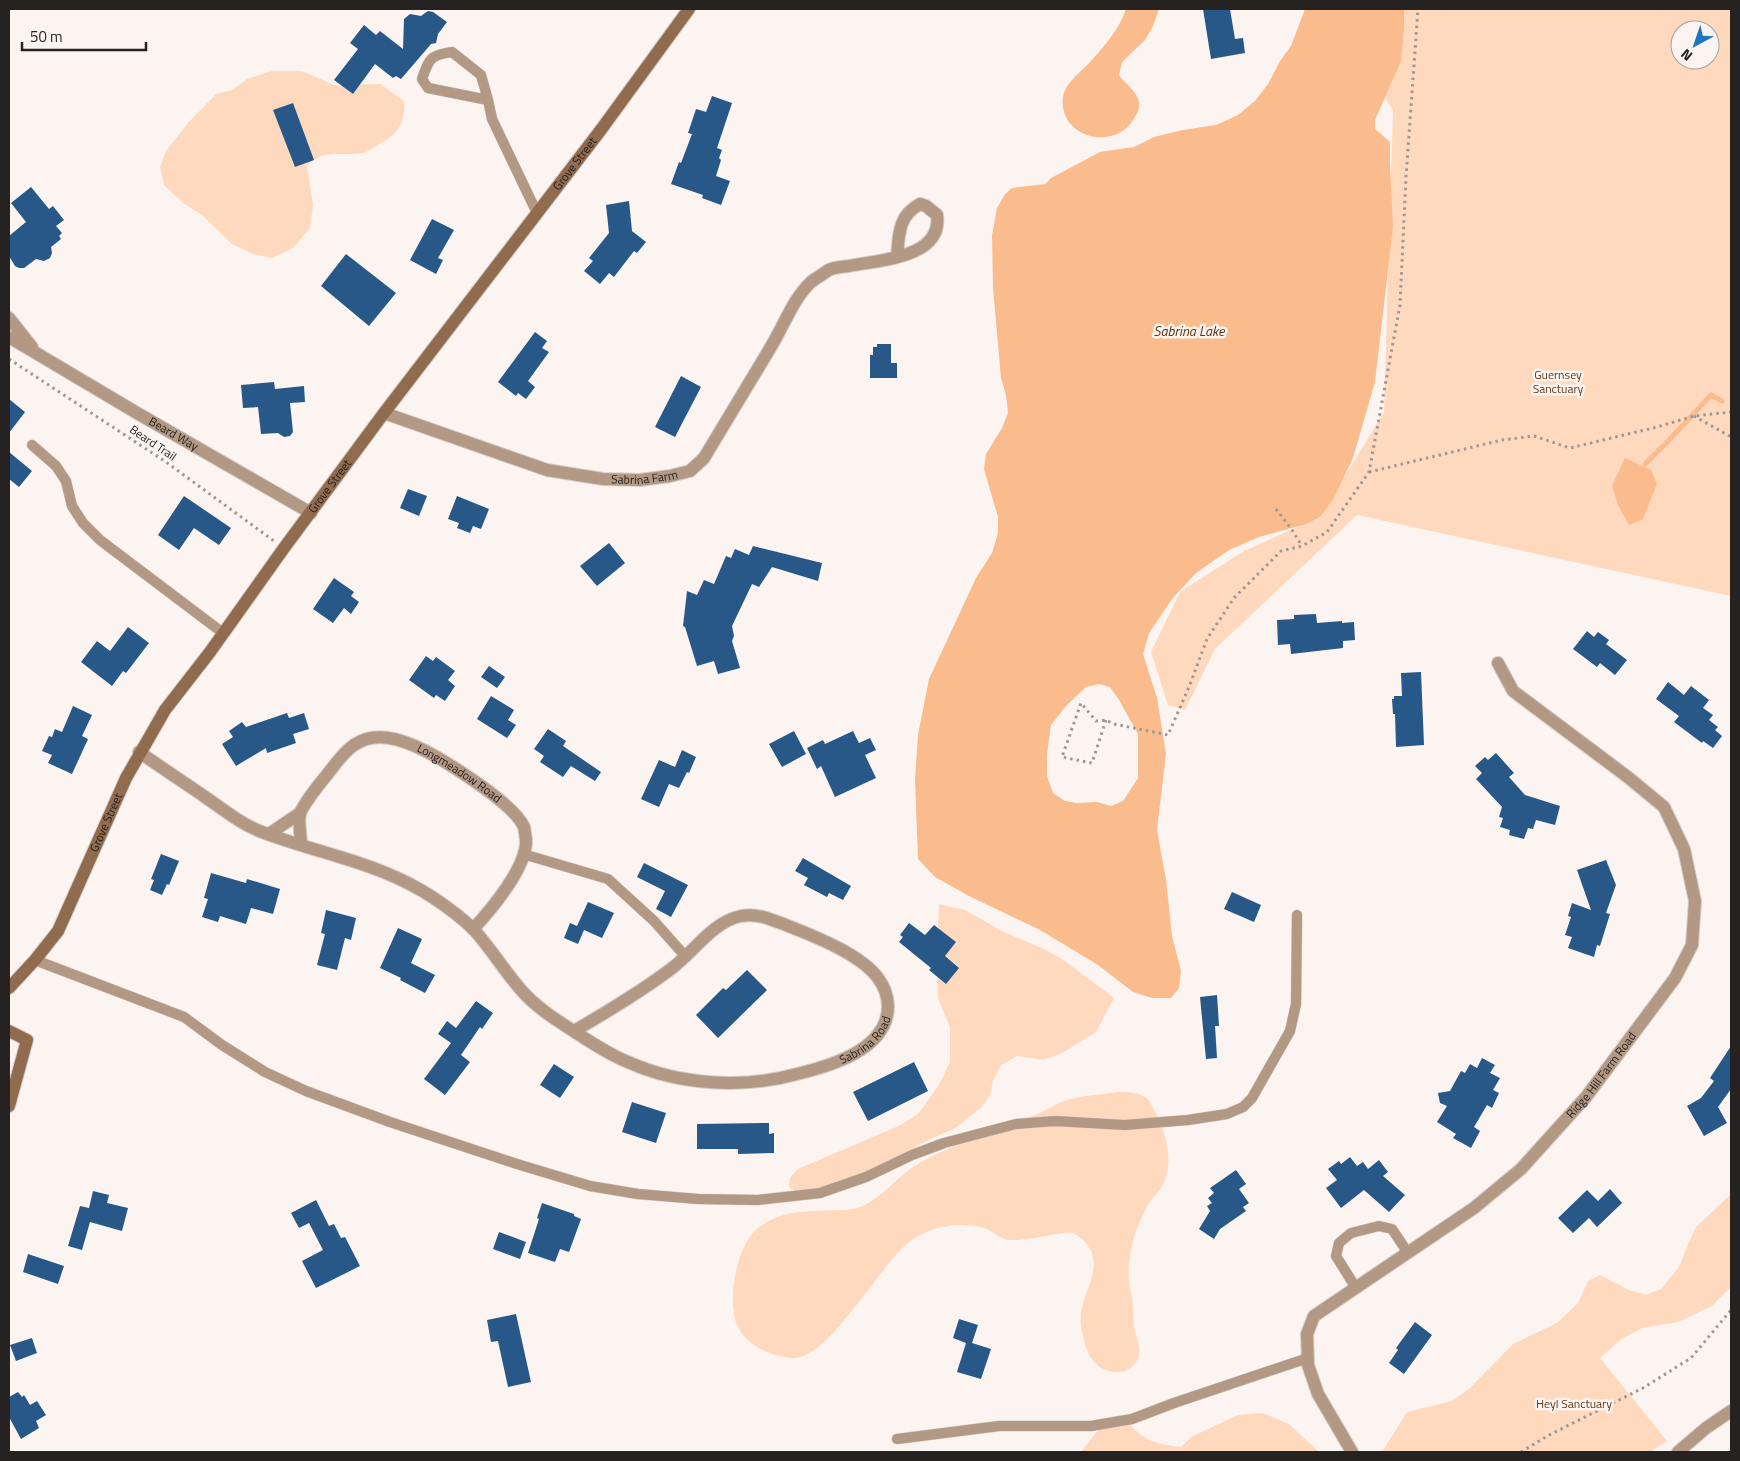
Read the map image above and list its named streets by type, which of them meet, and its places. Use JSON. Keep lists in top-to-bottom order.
{
  "streets": {
    "street": [
      "Grove Street",
      "Beard Way",
      "Sabrina Farm",
      "Longmeadow Road",
      "Sabrina Road",
      "Ridge Hill Farm Road"
    ],
    "path": ["Beard Trail"]
  },
  "crossings": [
    ["Grove Street", "Beard Way"],
    ["Grove Street", "Beard Trail"],
    ["Grove Street", "Sabrina Farm"],
    ["Longmeadow Road", "Sabrina Road"]
  ],
  "water": ["Sabrina Lake"],
  "parks": ["Guernsey Sanctuary", "Heyl Sanctuary"],
  "scale_bar": "50 m",
  "north": "bottom left"
}
